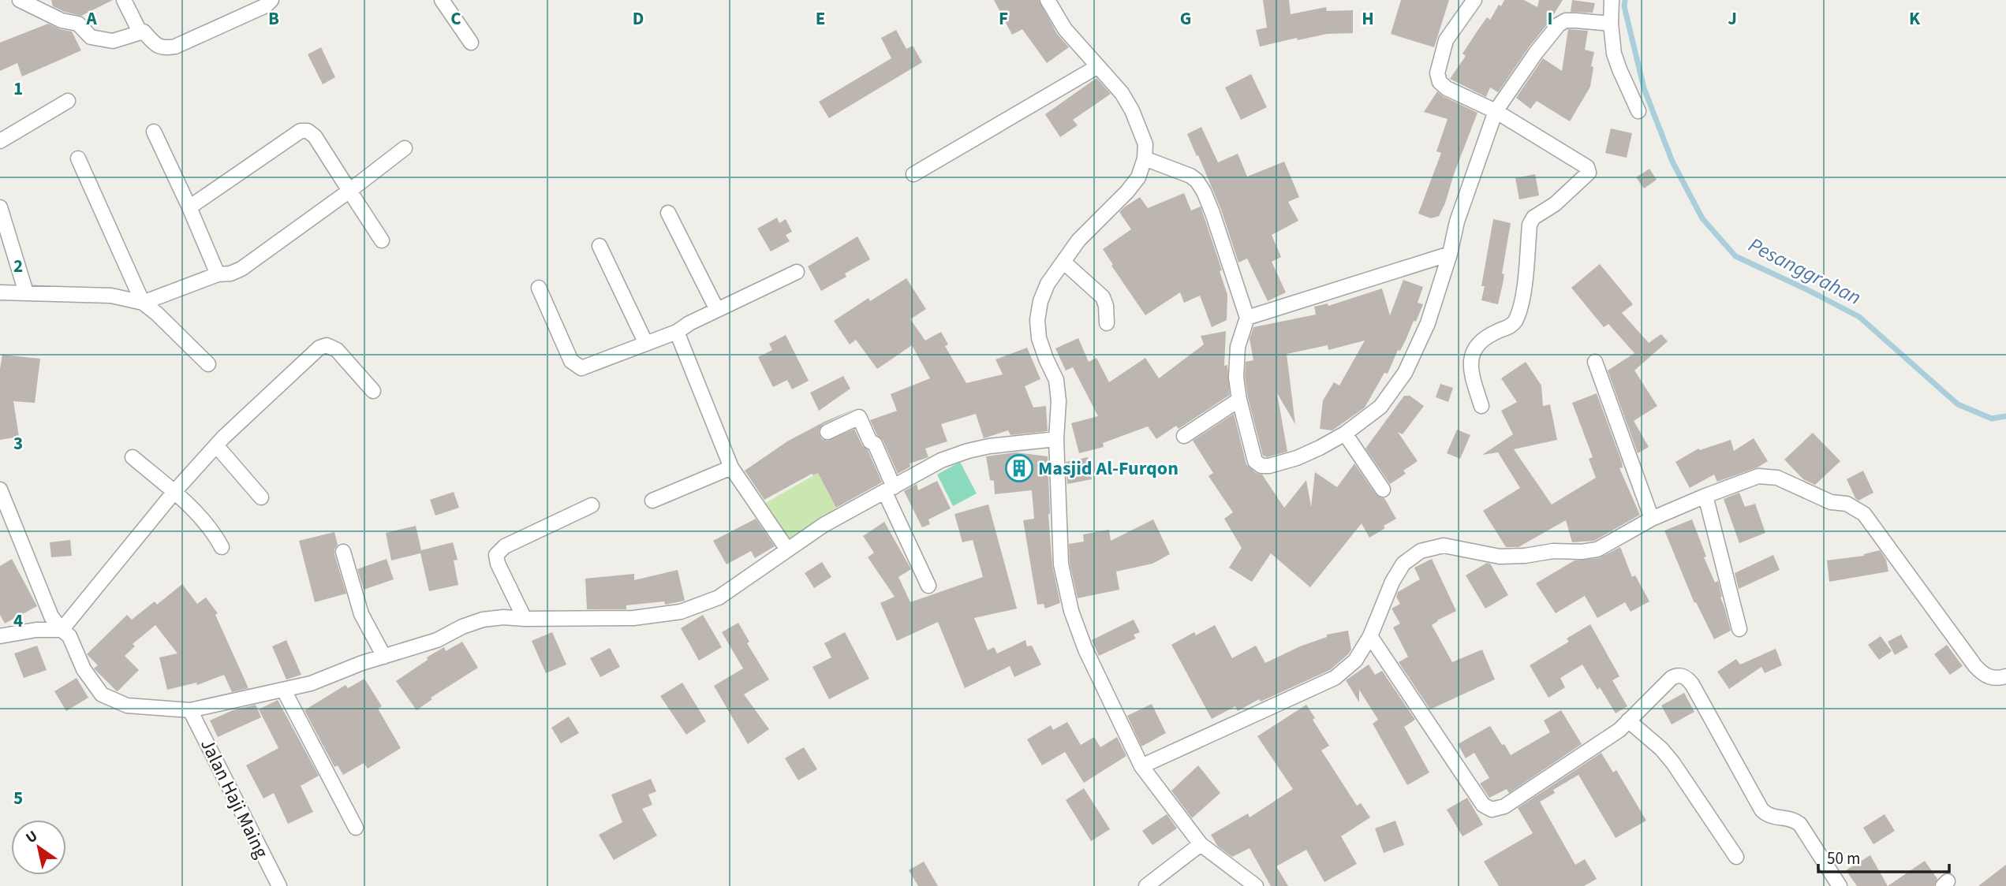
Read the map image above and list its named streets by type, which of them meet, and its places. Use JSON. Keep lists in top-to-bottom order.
{
  "streets": {
    "street": ["Jalan Haji Maing"]
  },
  "water": ["Pesanggrahan"],
  "places": {
    "building": ["Masjid Al-Furqon"]
  },
  "scale_bar": "50 m",
  "north": "top left",
  "grid": {
    "columns": [
      "A",
      "B",
      "C",
      "D",
      "E",
      "F",
      "G",
      "H",
      "I",
      "J",
      "K"
    ],
    "rows": [
      "1",
      "2",
      "3",
      "4",
      "5"
    ]
  }
}
